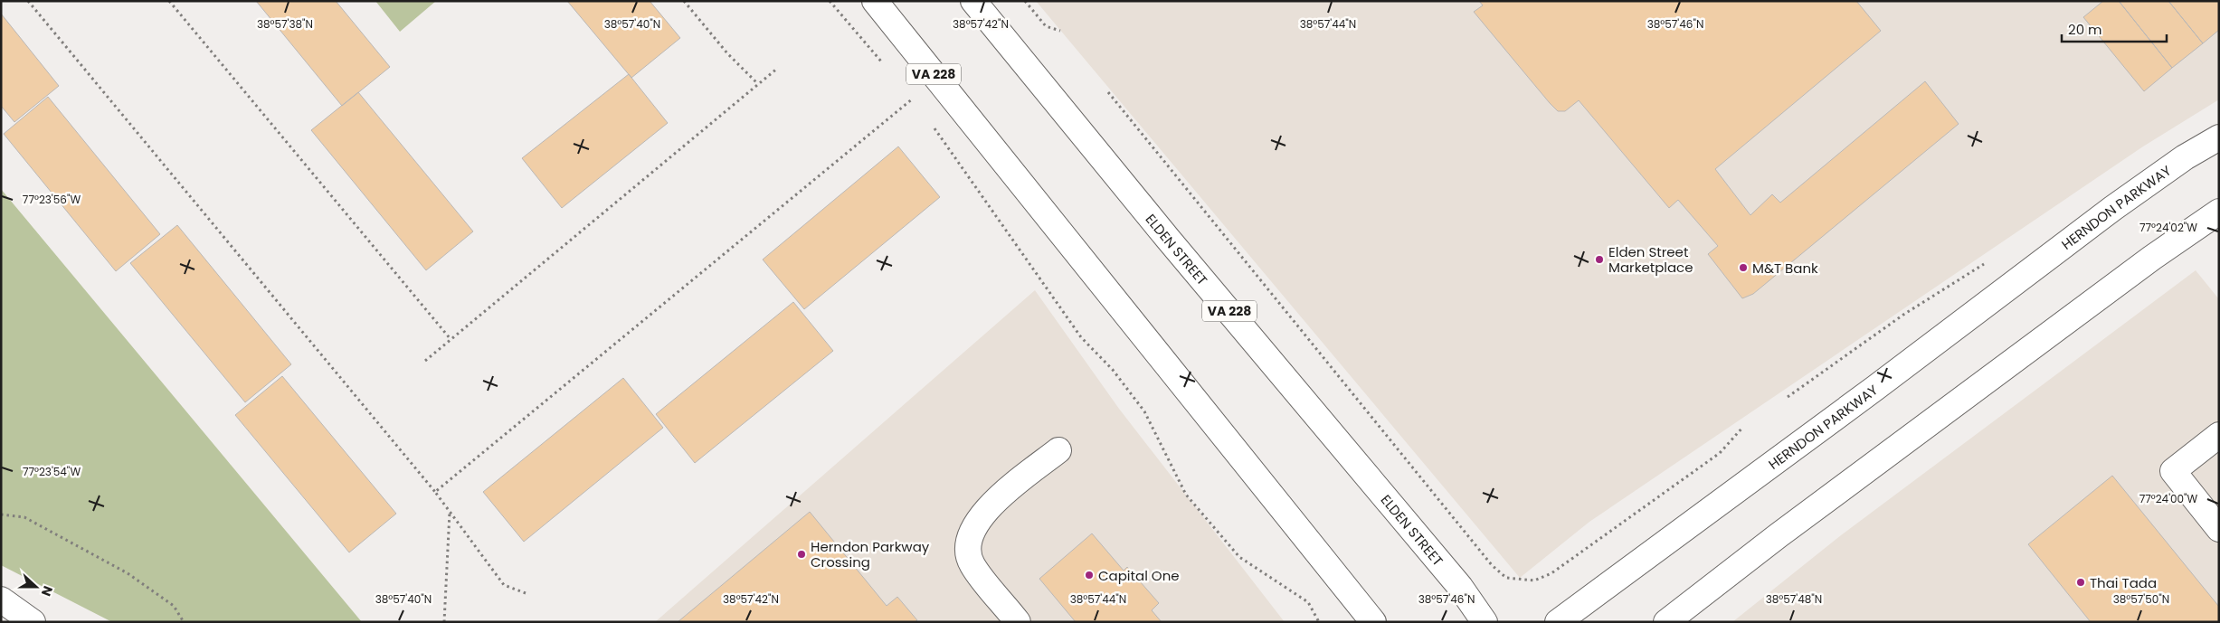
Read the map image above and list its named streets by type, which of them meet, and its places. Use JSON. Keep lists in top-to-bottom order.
{
  "streets": {
    "main road": ["VA 228", "HERNDON PARKWAY", "ELDEN STREET"]
  },
  "places": [
    "Elden Street Marketplace",
    "M&T Bank",
    "Herndon Parkway Crossing",
    "Capital One",
    "Thai Tada"
  ],
  "scale_bar": "20 m",
  "north": "right",
  "coordinates": [
    "38°57'38\"N",
    "38°57'40\"N",
    "38°57'42\"N",
    "38°57'44\"N",
    "38°57'46\"N",
    "77°23'56\"W",
    "77°24'02\"W",
    "77°23'54\"W",
    "77°24'00\"W",
    "38°57'48\"N",
    "38°57'50\"N"
  ]
}
